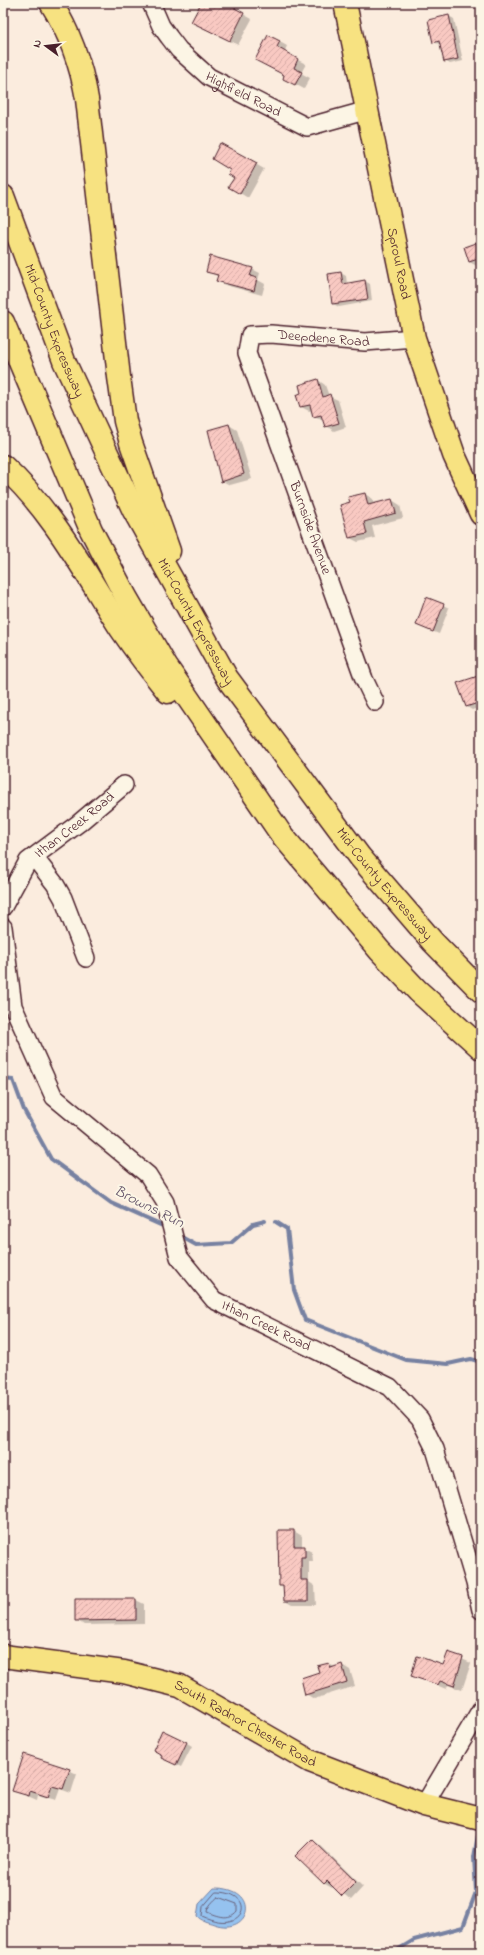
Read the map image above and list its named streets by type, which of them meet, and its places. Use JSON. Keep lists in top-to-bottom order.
{
  "streets": {
    "main road": ["Sproul Road", "Mid-County Expressway", "South Radnor Chester Road"],
    "street": [
      "Highfield Road",
      "Deepdene Road",
      "Burnside Avenue",
      "Ithan Creek Road"
    ]
  },
  "crossings": [
    ["Highfield Road", "Sproul Road"],
    ["Sproul Road", "Deepdene Road"],
    ["Deepdene Road", "Burnside Avenue"]
  ],
  "water": ["Browns Run"],
  "north": "left"
}
